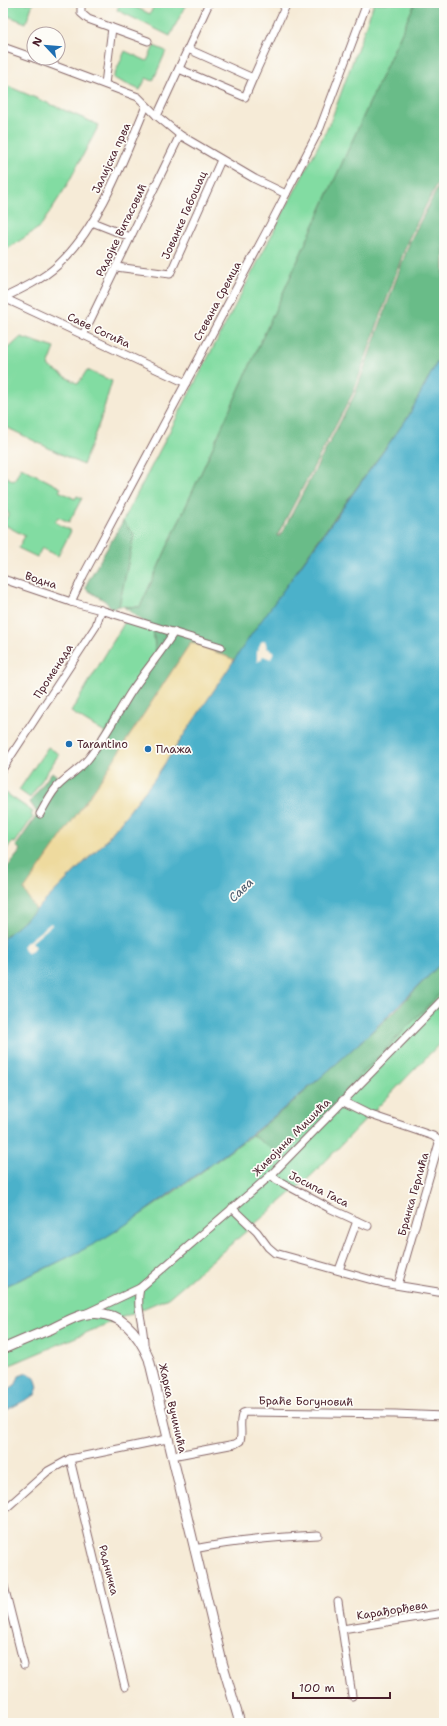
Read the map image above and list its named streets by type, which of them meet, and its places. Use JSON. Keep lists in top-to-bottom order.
{
  "streets": {
    "street": [
      "Јалијска прва",
      "Јованке Габошац",
      "Радојке Витасовић",
      "Стевана Сремца",
      "Саве Согића",
      "Водна",
      "Променада",
      "Живојина Мишића",
      "Јосипа Гаса",
      "Бранка Герлића",
      "Браће Богуновић",
      "Жарка Вучинића",
      "Радничка",
      "Карађорђева"
    ]
  },
  "crossings": [
    ["Јалијска прва", "Саве Согића"],
    ["Јованке Габошац", "Радојке Витасовић"],
    ["Радојке Витасовић", "Саве Согића"],
    ["Стевана Сремца", "Саве Согића"],
    ["Стевана Сремца", "Водна"],
    ["Живојина Мишића", "Јосипа Гаса"],
    ["Живојина Мишића", "Бранка Герлића"],
    ["Живојина Мишића", "Жарка Вучинића"],
    ["Браће Богуновић", "Жарка Вучинића"]
  ],
  "water": ["Сава"],
  "places": ["Tarantino", "Плажа"],
  "scale_bar": "100 m",
  "north": "top left"
}
